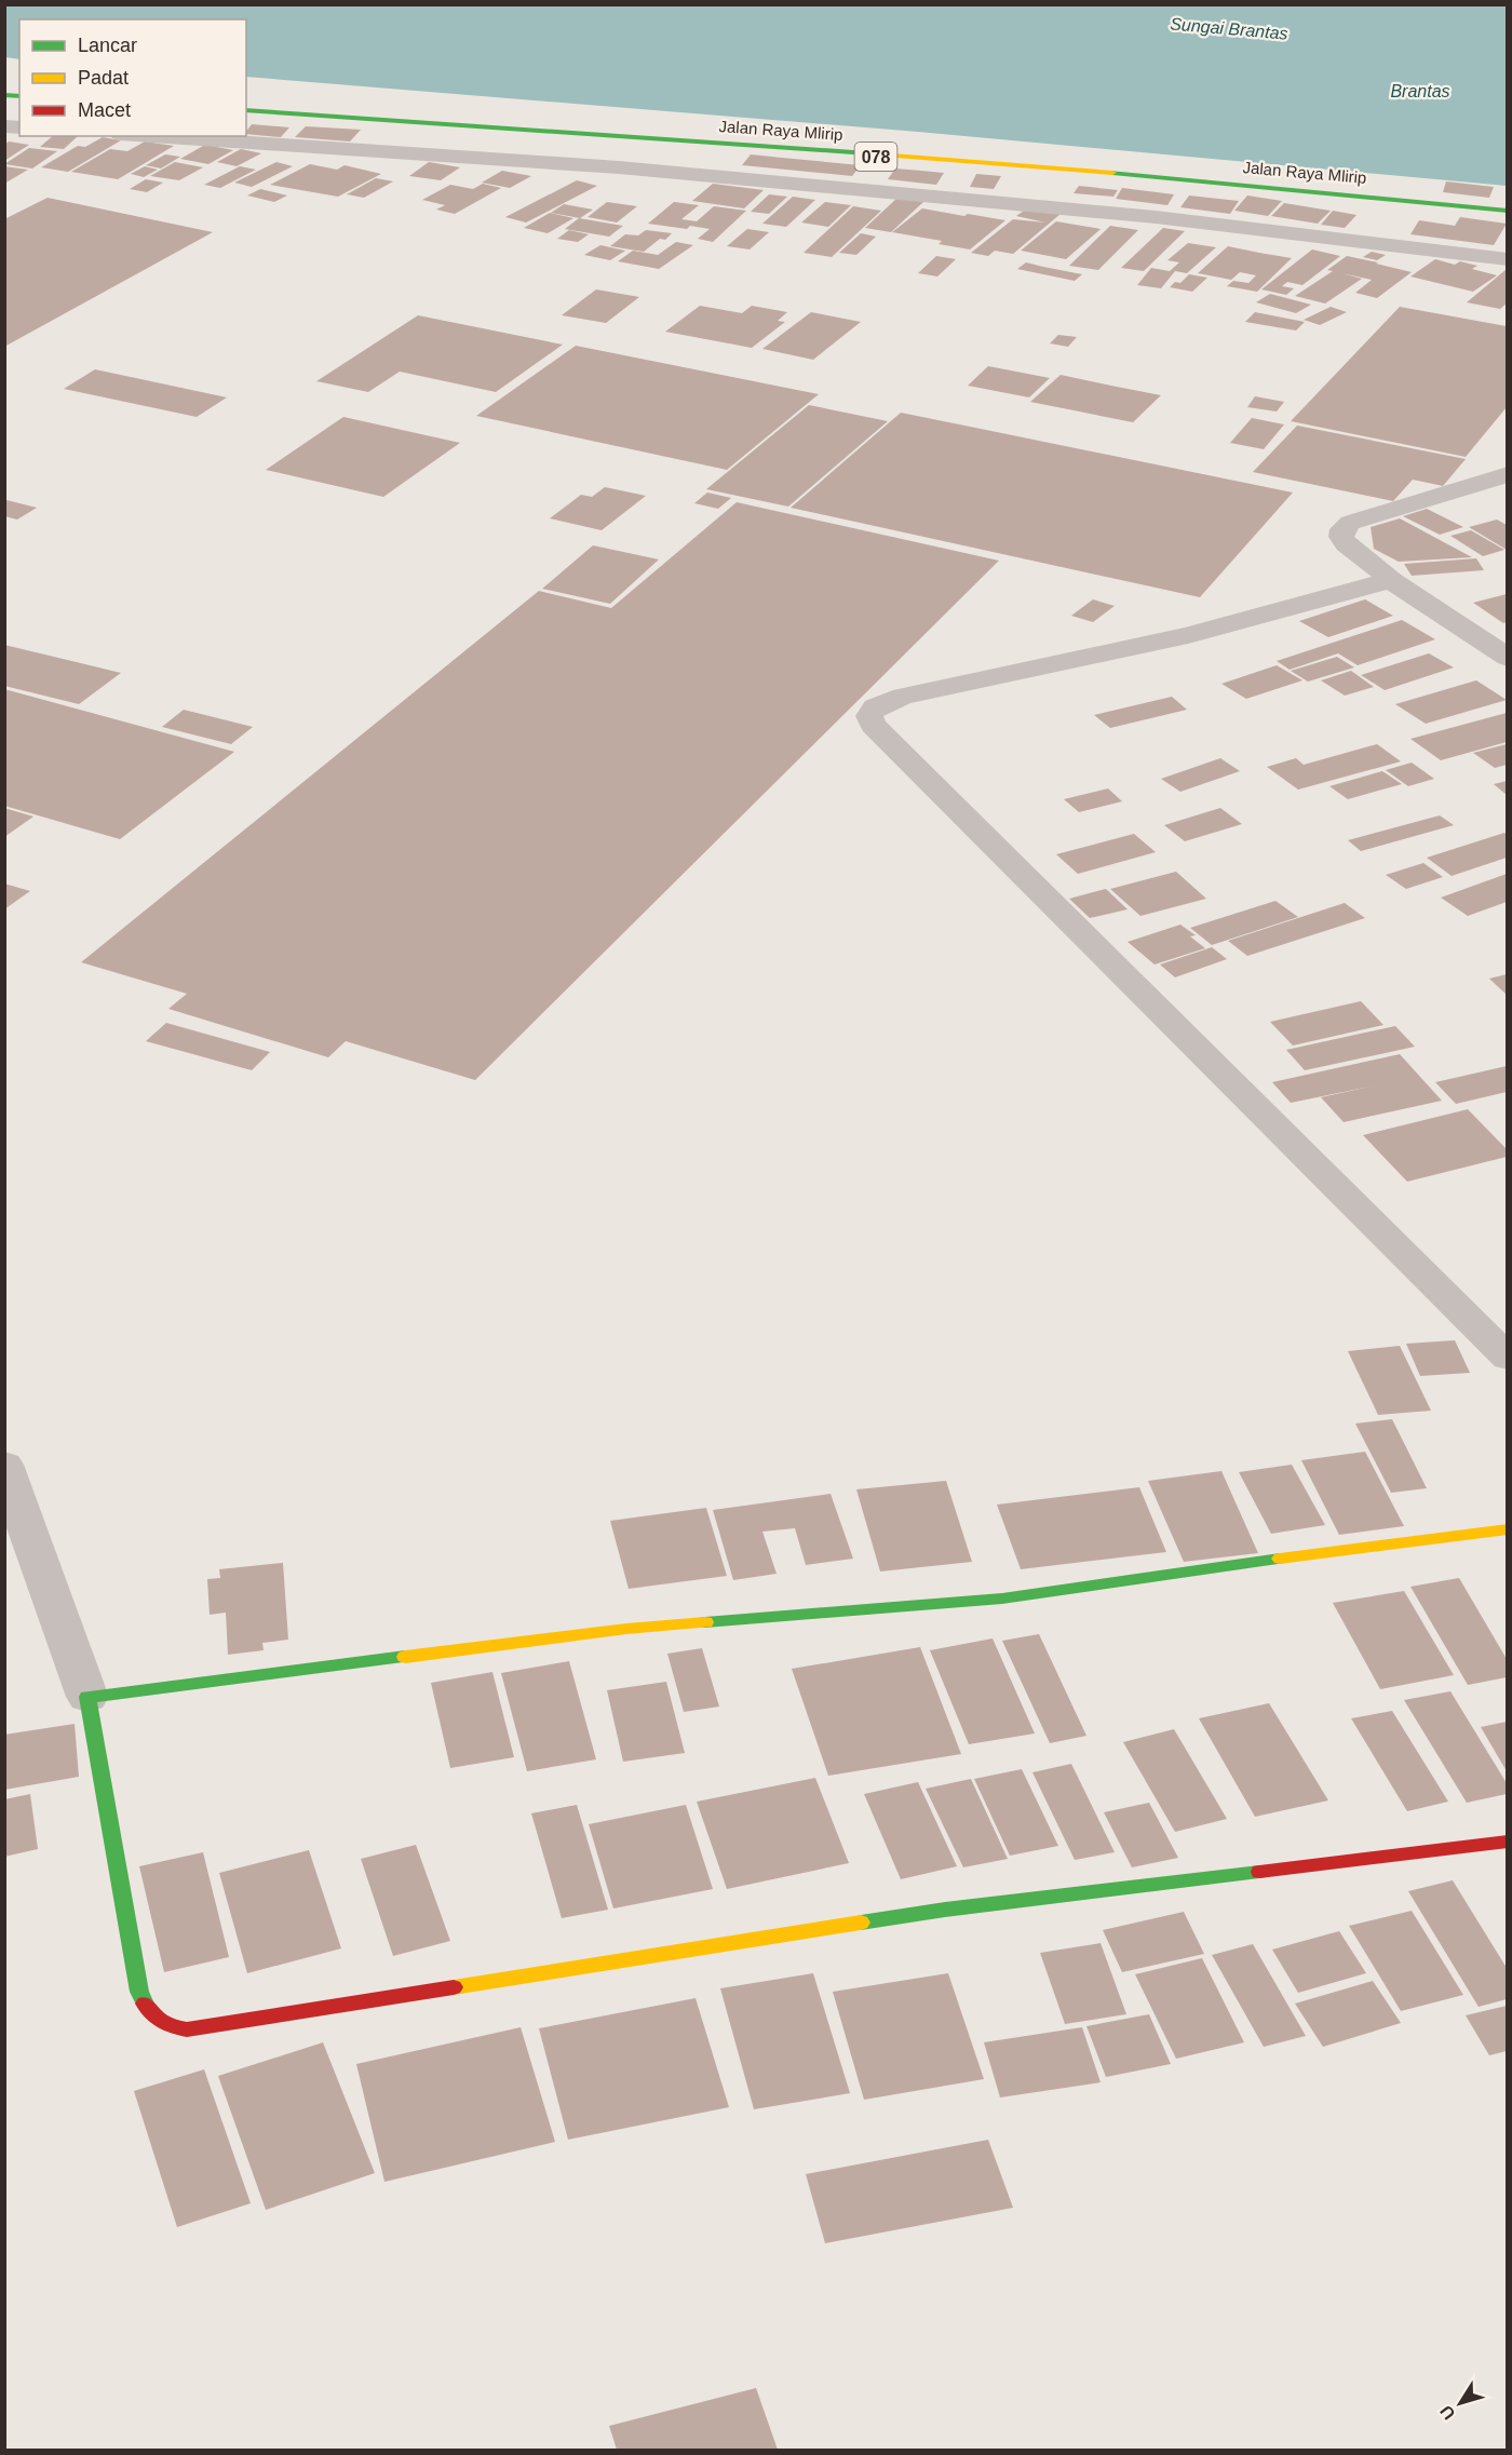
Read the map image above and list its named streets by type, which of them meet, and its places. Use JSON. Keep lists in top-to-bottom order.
{
  "streets": {
    "street": ["Jalan Raya Mlirip", "078"]
  },
  "water": ["Sungai Brantas", "Brantas"],
  "legend": ["Lancar", "Padat", "Macet"],
  "north": "bottom left"
}
